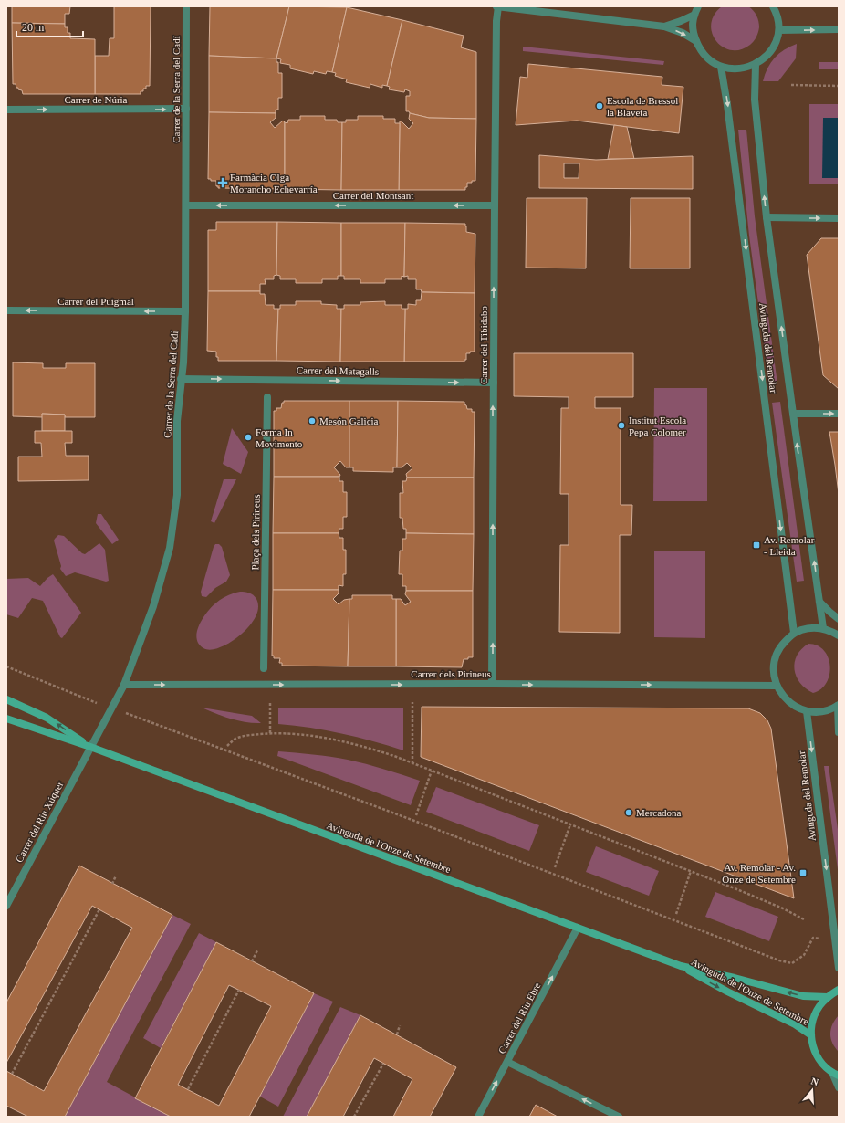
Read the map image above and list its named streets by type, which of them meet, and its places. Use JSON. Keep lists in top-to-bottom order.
{
  "streets": {
    "main road": ["Avinguda de l'Onze de Setembre"],
    "street": [
      "Carrer de la Serra del Cadí",
      "Carrer de Núria",
      "Carrer del Montsant",
      "Carrer del Puigmal",
      "Carrer del Tibidabo",
      "Avinguda del Remolar",
      "Carrer del Matagalls",
      "Plaça dels Pirineus",
      "Carrer dels Pirineus",
      "Carrer del Riu Xúquer",
      "Carrer del Riu Ebre"
    ]
  },
  "crossings": [
    ["Carrer de la Serra del Cadí", "Carrer de Núria"],
    ["Carrer de la Serra del Cadí", "Carrer del Montsant"],
    ["Carrer de la Serra del Cadí", "Carrer del Puigmal"],
    ["Carrer de la Serra del Cadí", "Carrer del Matagalls"],
    ["Carrer de la Serra del Cadí", "Carrer dels Pirineus"],
    ["Carrer de la Serra del Cadí", "Carrer del Riu Xúquer"],
    ["Carrer de la Serra del Cadí", "Avinguda de l'Onze de Setembre"],
    ["Carrer del Montsant", "Carrer del Tibidabo"],
    ["Carrer del Tibidabo", "Carrer del Matagalls"],
    ["Carrer del Tibidabo", "Carrer dels Pirineus"],
    ["Carrer del Riu Xúquer", "Avinguda de l'Onze de Setembre"],
    ["Avinguda de l'Onze de Setembre", "Carrer del Riu Ebre"]
  ],
  "one_way": [
    "Carrer de Núria",
    "Carrer del Montsant",
    "Carrer del Puigmal",
    "Carrer del Tibidabo",
    "Carrer del Matagalls",
    "Carrer dels Pirineus",
    "Carrer del Riu Ebre"
  ],
  "places": {
    "other": [
      "Escola de Bressol la Blaveta",
      "Mesón Galicia",
      "Institut Escola Pepa Colomer",
      "Forma In Movimento",
      "Mercadona"
    ],
    "health": ["Farmàcia Olga Morancho Echevarría"],
    "transit": ["Av. Remolar - Lleida", "Av. Remolar - Av. Onze de Setembre"]
  },
  "scale_bar": "20 m",
  "north": "top"
}
